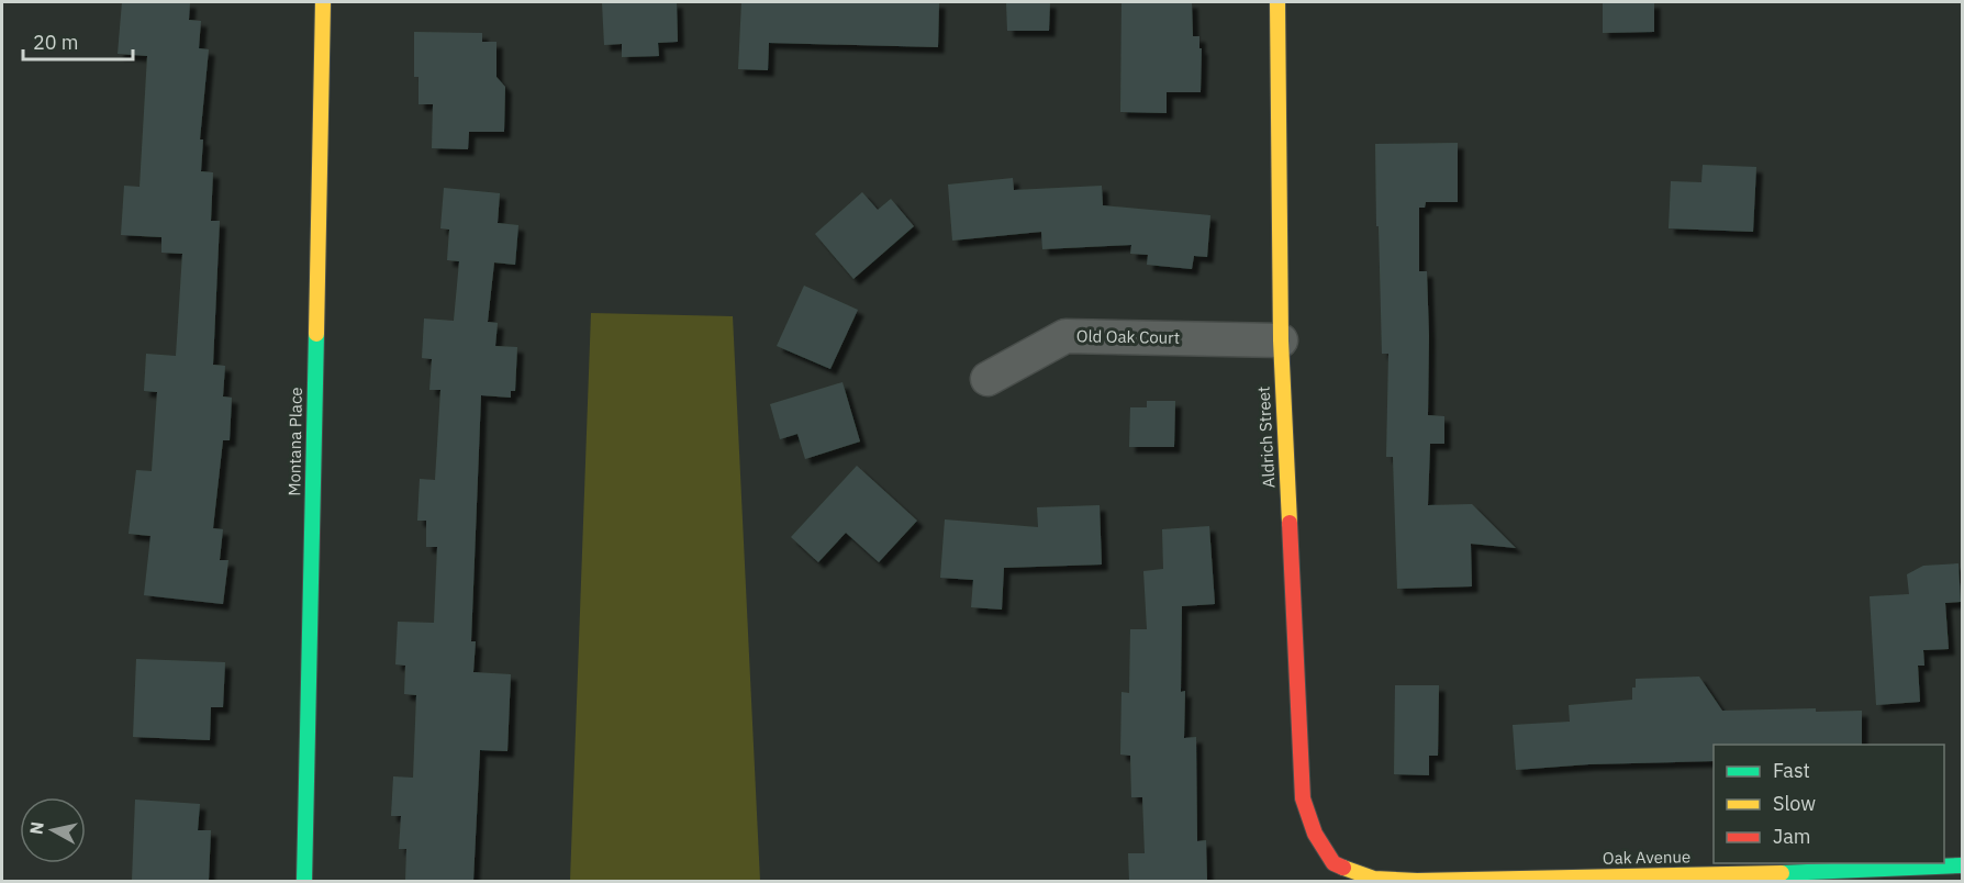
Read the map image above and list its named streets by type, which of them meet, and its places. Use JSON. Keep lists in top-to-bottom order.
{
  "streets": {
    "street": [
      "Old Oak Court",
      "Aldrich Street",
      "Montana Place",
      "Oak Avenue"
    ]
  },
  "crossings": [
    ["Old Oak Court", "Aldrich Street"],
    ["Aldrich Street", "Oak Avenue"]
  ],
  "legend": ["Fast", "Slow", "Jam"],
  "scale_bar": "20 m",
  "north": "left"
}
